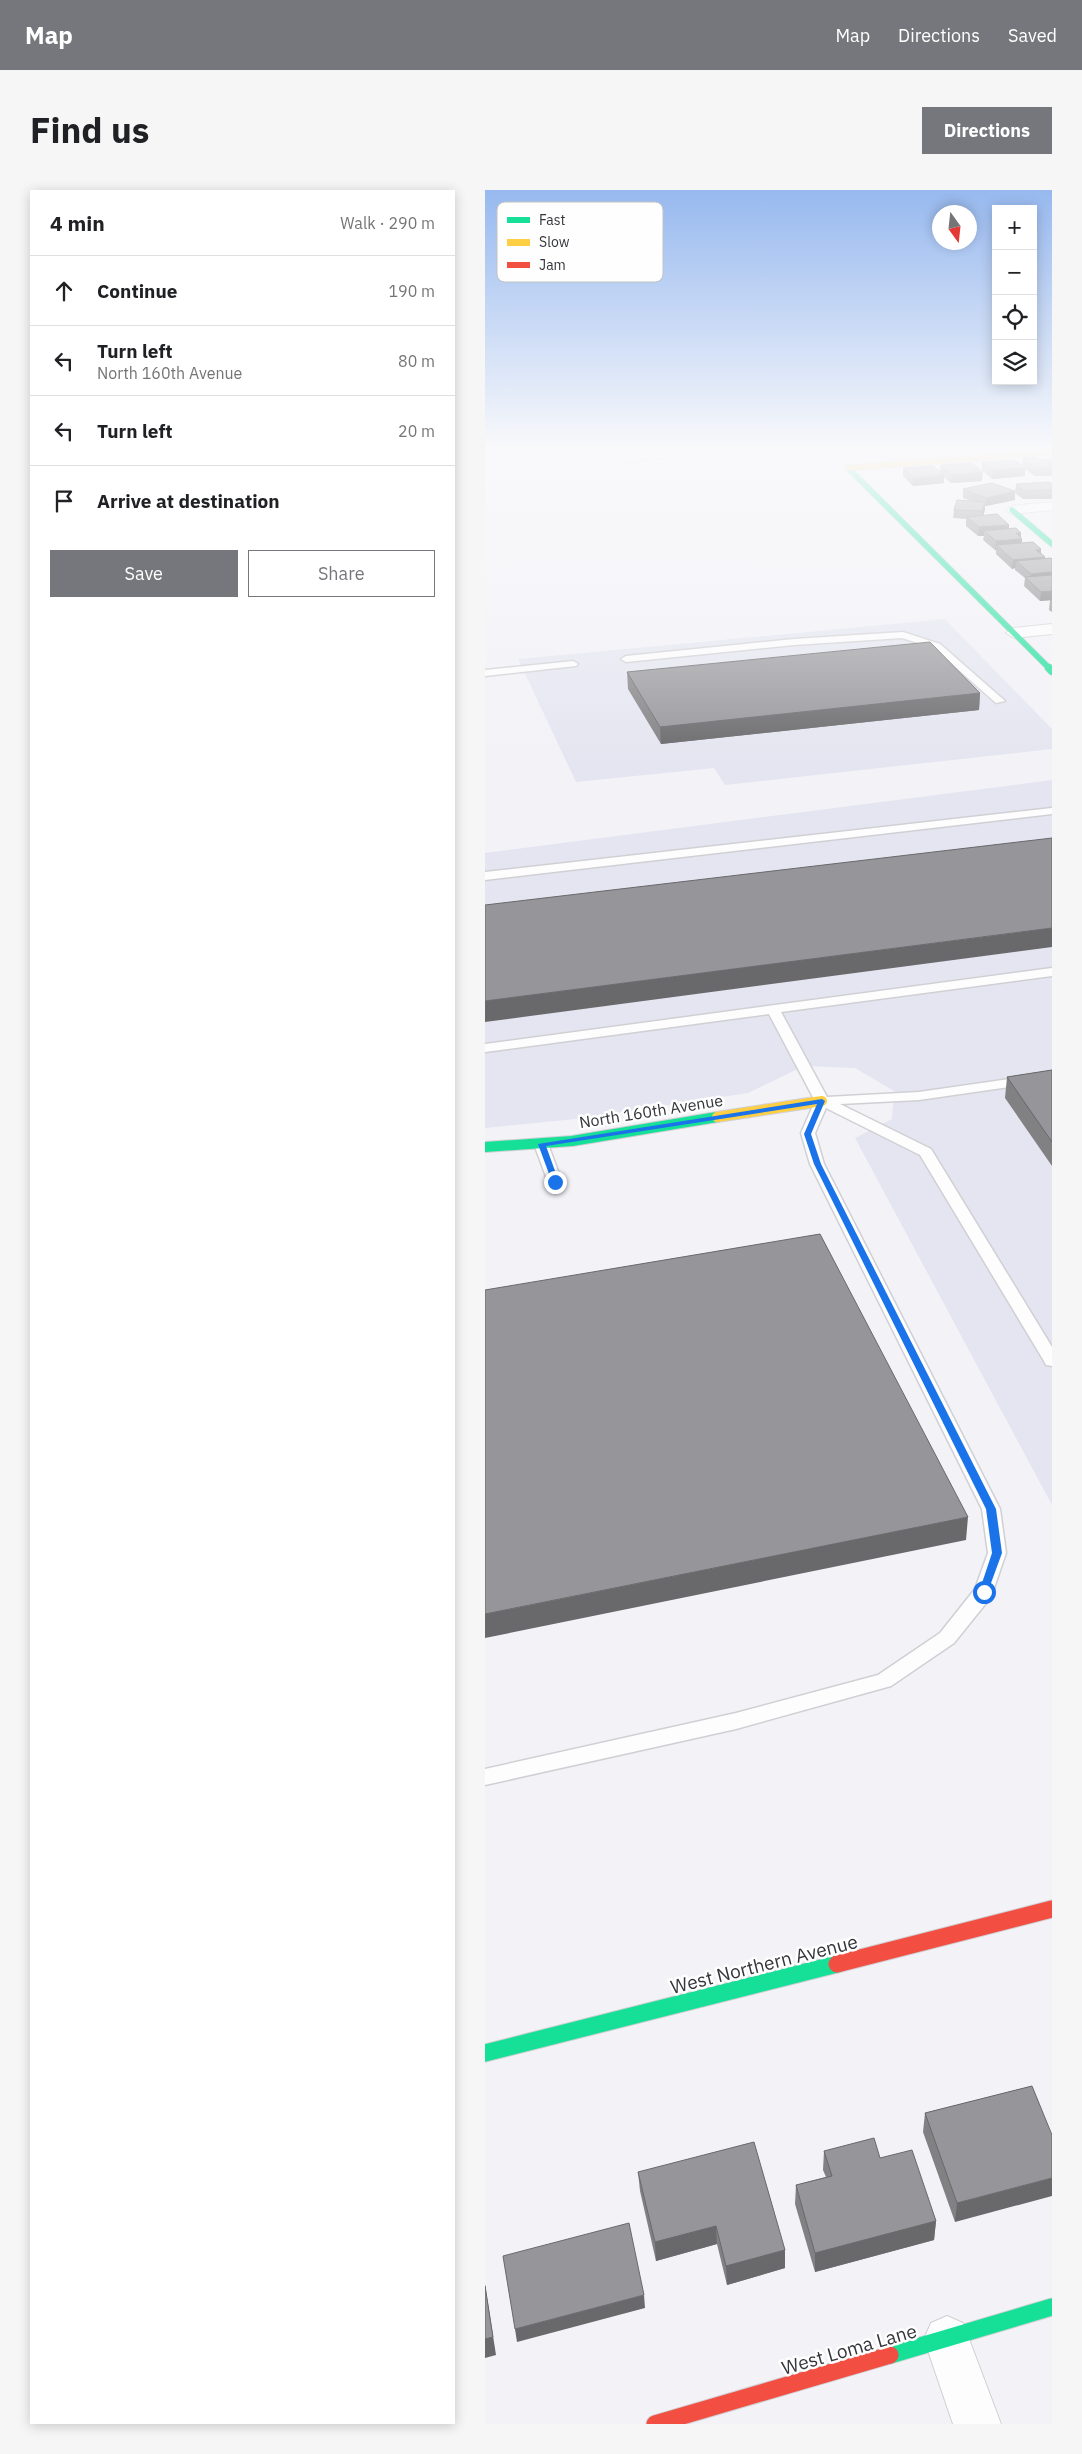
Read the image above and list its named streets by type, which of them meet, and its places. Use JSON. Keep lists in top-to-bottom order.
{
  "streets": {
    "street": ["North 160th Avenue", "West Northern Avenue", "West Loma Lane"]
  },
  "legend": ["Fast", "Slow", "Jam"],
  "north": "bottom",
  "page": {
    "header": "Map",
    "nav": ["Map", "Directions", "Saved"],
    "title": "Find us",
    "buttons": [
      "Directions",
      ["Save", "Share"]
    ],
    "heading": ["4 min", "Walk · 290 m"],
    "map_buttons": ["+", "−"],
    "list": [
      ["Continue", "190 m"],
      ["Turn left", "North 160th Avenue", "80 m"],
      ["Turn left", "20 m"],
      "Arrive at destination"
    ]
  }
}
